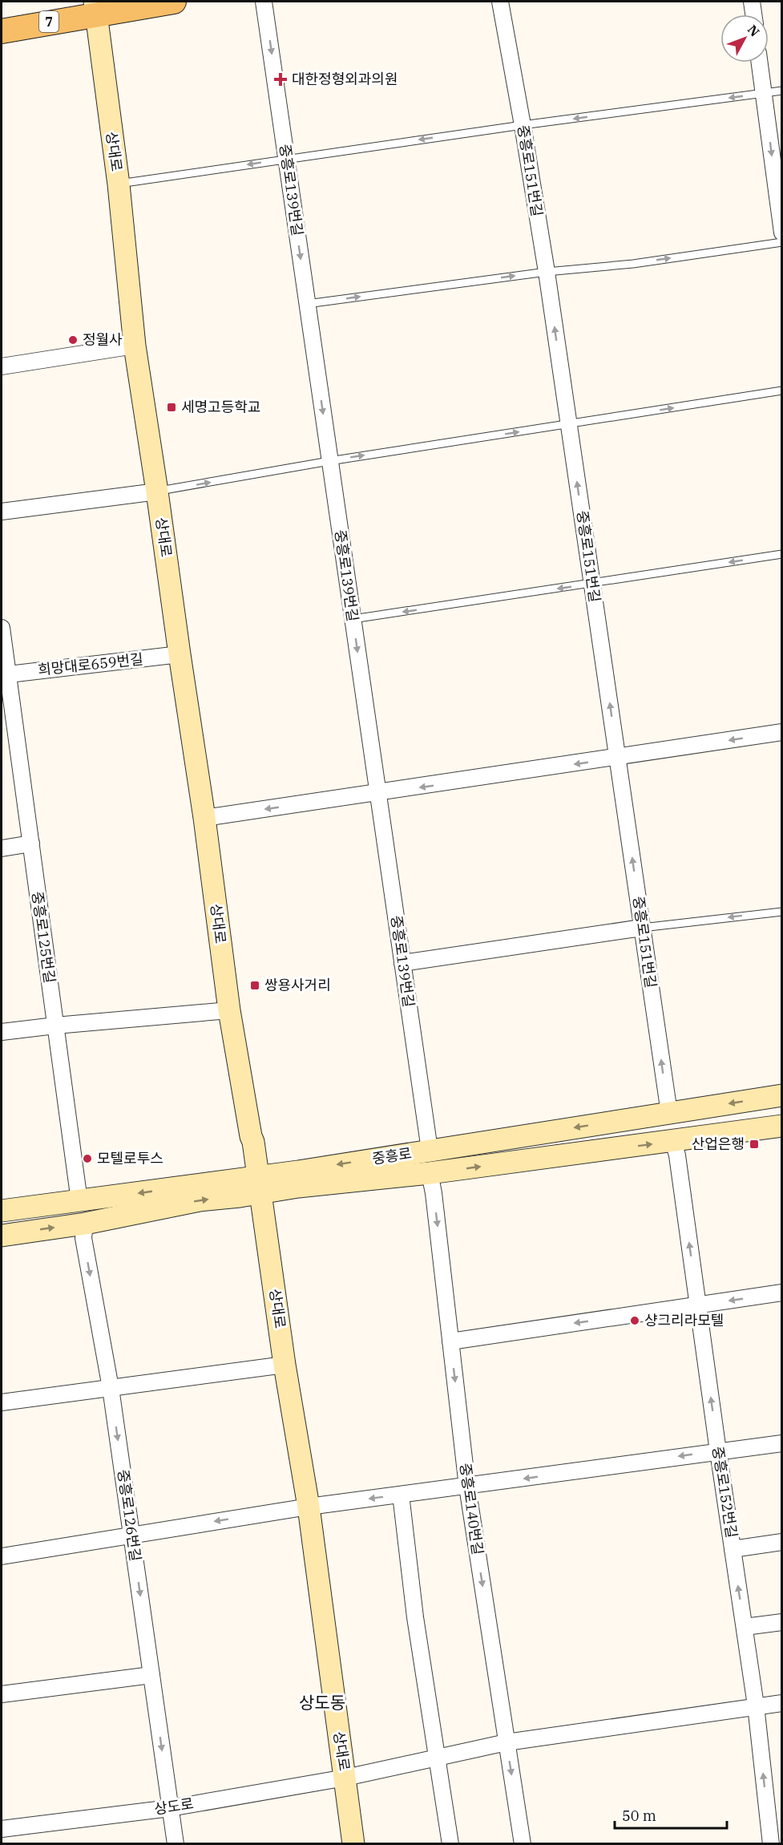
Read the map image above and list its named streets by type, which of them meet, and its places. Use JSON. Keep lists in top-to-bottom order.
{
  "streets": {
    "main road": ["7", "상대로", "중흥로"],
    "street": [
      "중흥로151번길",
      "중흥로139번길",
      "희망대로659번길",
      "중흥로125번길",
      "중흥로152번길",
      "중흥로140번길",
      "중흥로126번길",
      "상도로"
    ]
  },
  "crossings": [
    ["7", "상대로"],
    ["상대로", "희망대로659번길"],
    ["상대로", "중흥로"],
    ["상대로", "상도로"],
    ["중흥로151번길", "중흥로"],
    ["중흥로139번길", "중흥로"],
    ["희망대로659번길", "중흥로125번길"],
    ["중흥로125번길", "중흥로"],
    ["중흥로", "중흥로152번길"],
    ["중흥로", "중흥로140번길"],
    ["중흥로", "중흥로126번길"],
    ["중흥로152번길", "상도로"],
    ["중흥로140번길", "상도로"],
    ["중흥로126번길", "상도로"]
  ],
  "one_way": [
    "중흥로151번길",
    "중흥로139번길",
    "중흥로152번길",
    "중흥로126번길"
  ],
  "districts": ["상도동"],
  "places": {
    "health": ["대한정형외과의원"],
    "other": ["정월사", "모텔로투스", "샹그리라모텔"],
    "transit": ["세명고등학교", "쌍용사거리", "산업은행"]
  },
  "scale_bar": "50 m",
  "north": "top right"
}
